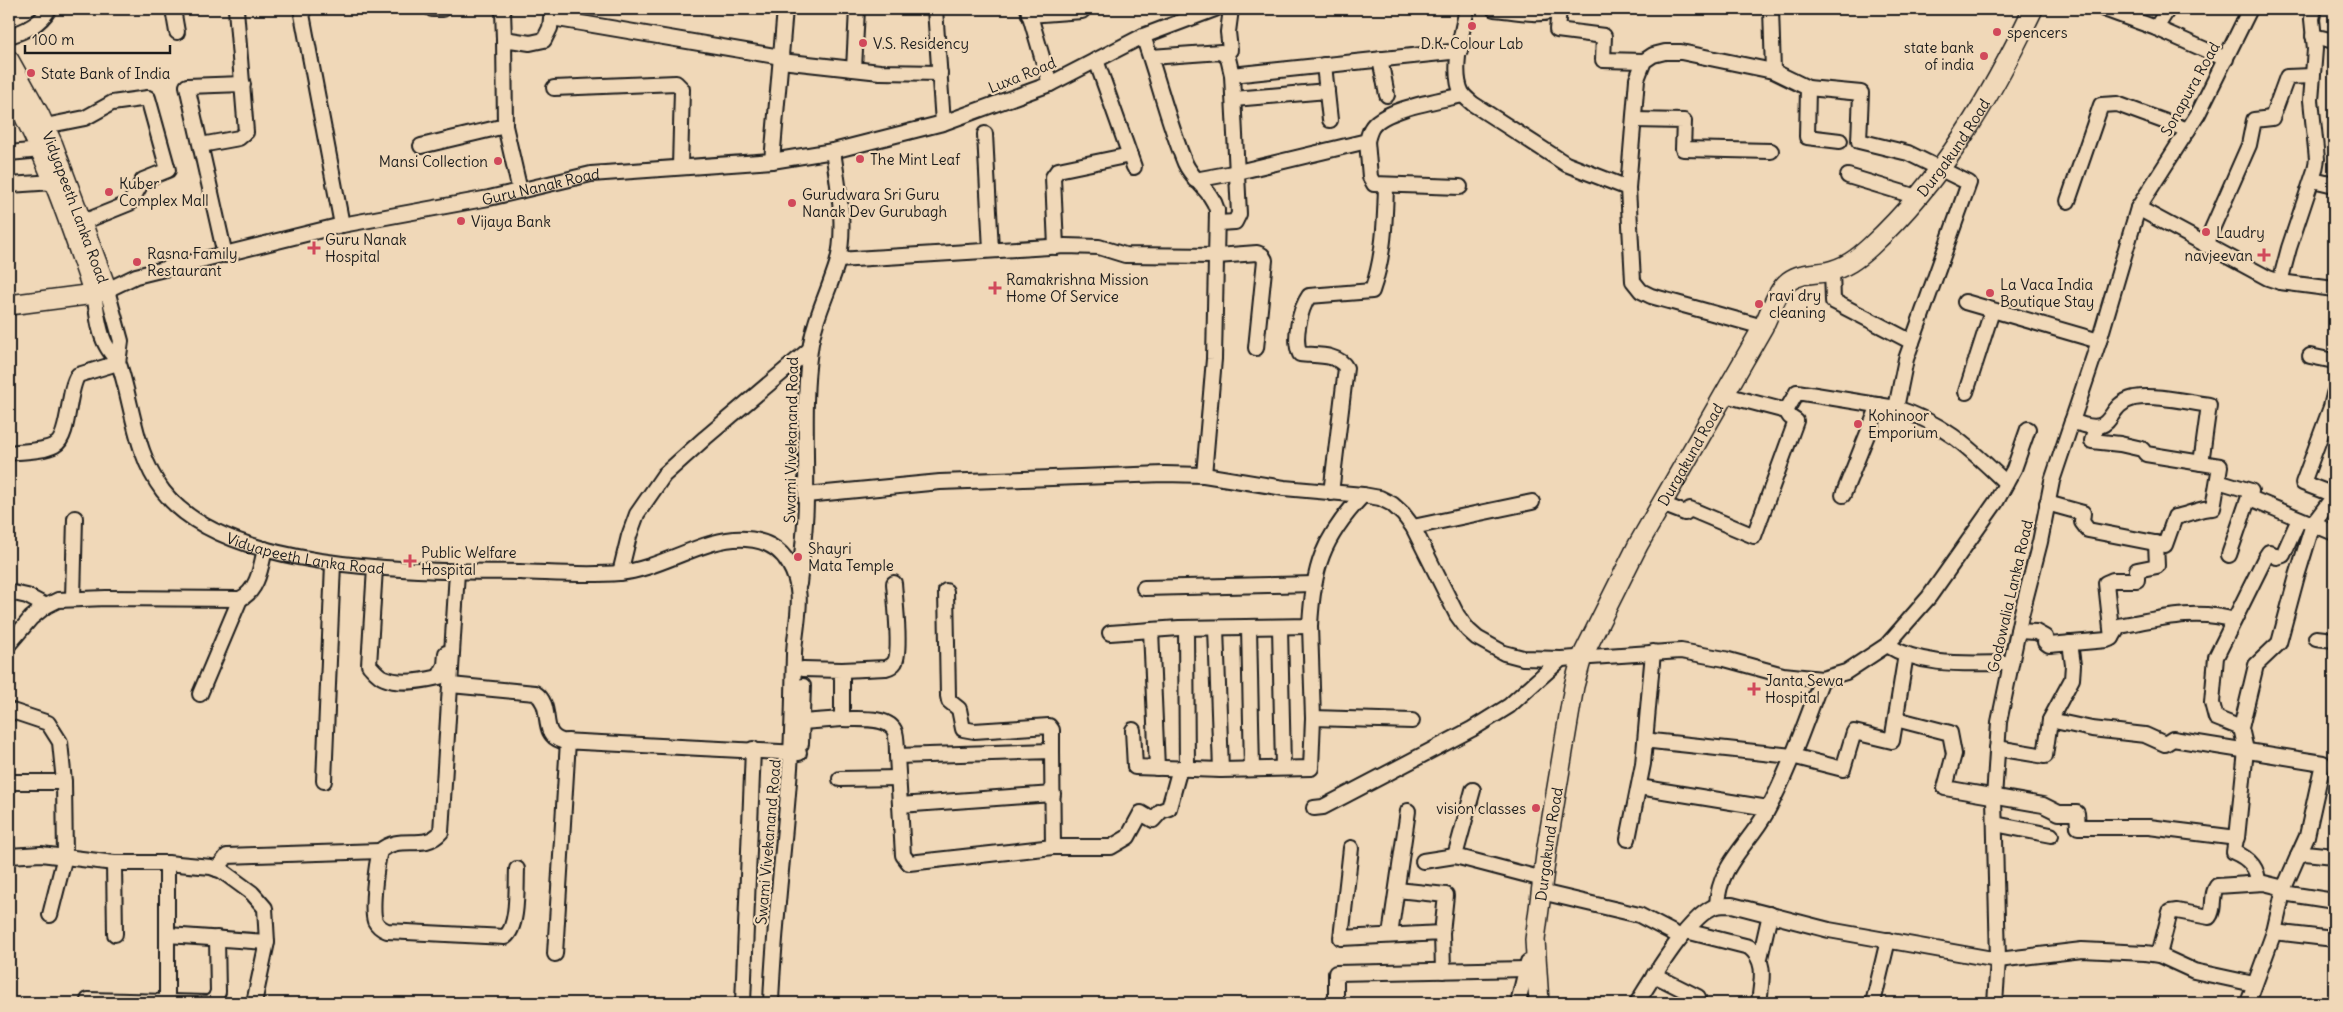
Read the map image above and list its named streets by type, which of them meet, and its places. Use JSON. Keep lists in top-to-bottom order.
{
  "streets": {
    "main road": ["Durgakund Road", "Vidyapeeth Lanka Road"],
    "street": [
      "Luxa Road",
      "Sonapura Road",
      "Guru Nanak Road",
      "Swami Vivekanand Road",
      "Godowalia Lanka Road"
    ]
  },
  "crossings": [
    ["Luxa Road", "Guru Nanak Road"],
    ["Luxa Road", "Swami Vivekanand Road"],
    ["Sonapura Road", "Godowalia Lanka Road"],
    ["Guru Nanak Road", "Vidyapeeth Lanka Road"],
    ["Guru Nanak Road", "Swami Vivekanand Road"],
    ["Vidyapeeth Lanka Road", "Swami Vivekanand Road"]
  ],
  "places": {
    "other": [
      "D.K. Colour Lab",
      "spencers",
      "V.S. Residency",
      "state bank of india",
      "State Bank of India",
      "The Mint Leaf",
      "Mansi Collection",
      "Kuber Complex Mall",
      "Gurudwara Sri Guru Nanak Dev Gurubagh",
      "Vijaya Bank",
      "Laudry",
      "Rasna Family Restaurant",
      "La Vaca India Boutique Stay",
      "ravi dry cleaning",
      "Kohinoor Emporium",
      "Shayri Mata Temple",
      "vision classes"
    ],
    "health": [
      "Guru Nanak Hospital",
      "navjeevan",
      "Ramakrishna Mission Home Of Service",
      "Public Welfare Hospital",
      "Janta Sewa Hospital"
    ]
  },
  "scale_bar": "100 m"
}
